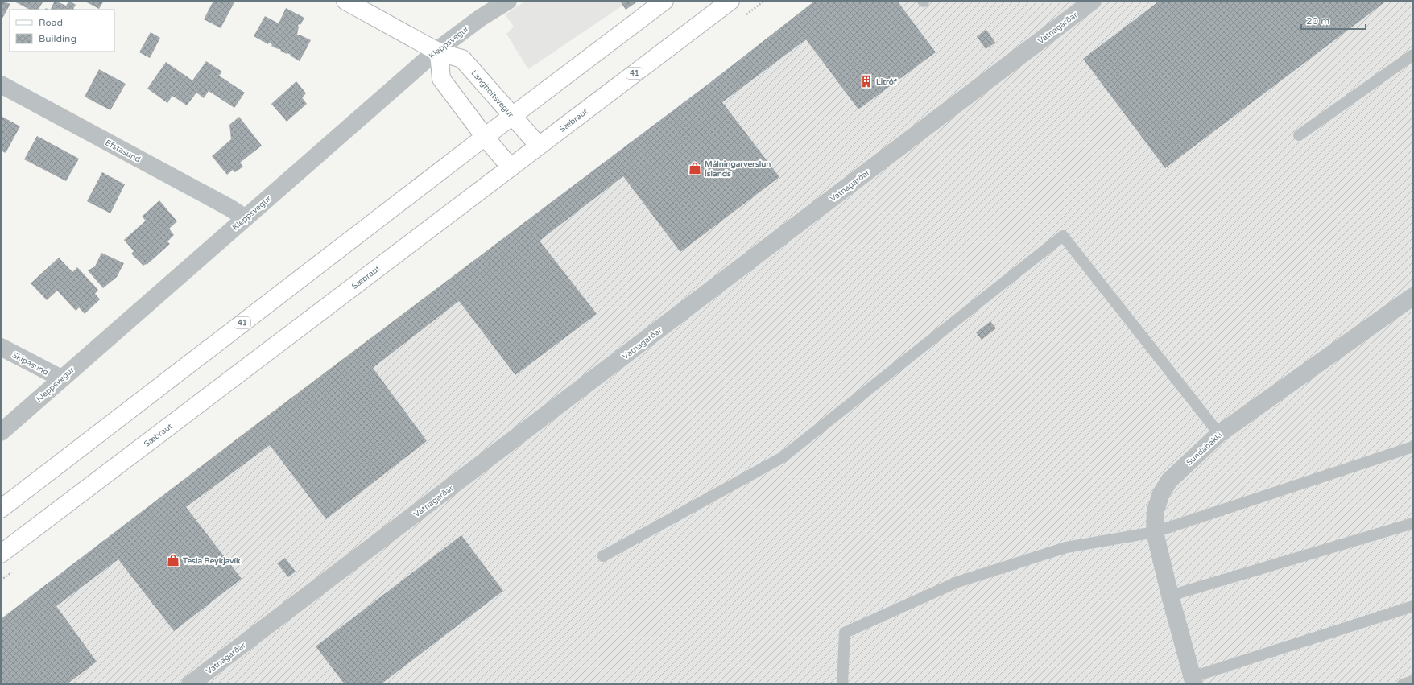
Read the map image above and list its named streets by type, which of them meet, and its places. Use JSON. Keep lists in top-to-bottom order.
{
  "streets": {
    "main road": ["41", "Langholtsvegur", "Sæbraut"],
    "street": [
      "Vatnagarðar",
      "Kleppsvegur",
      "Efstasund",
      "Skipasund",
      "Sundabakki"
    ]
  },
  "crossings": [
    ["Kleppsvegur", "Langholtsvegur"],
    ["Kleppsvegur", "Efstasund"],
    ["Kleppsvegur", "Skipasund"],
    ["41", "Langholtsvegur"],
    ["Langholtsvegur", "Sæbraut"]
  ],
  "places": {
    "building": ["Litróf"],
    "shop": ["Málningarverslun Íslands", "Tesla Reykjavík"]
  },
  "legend": ["Road", "Building"],
  "scale_bar": "20 m"
}
